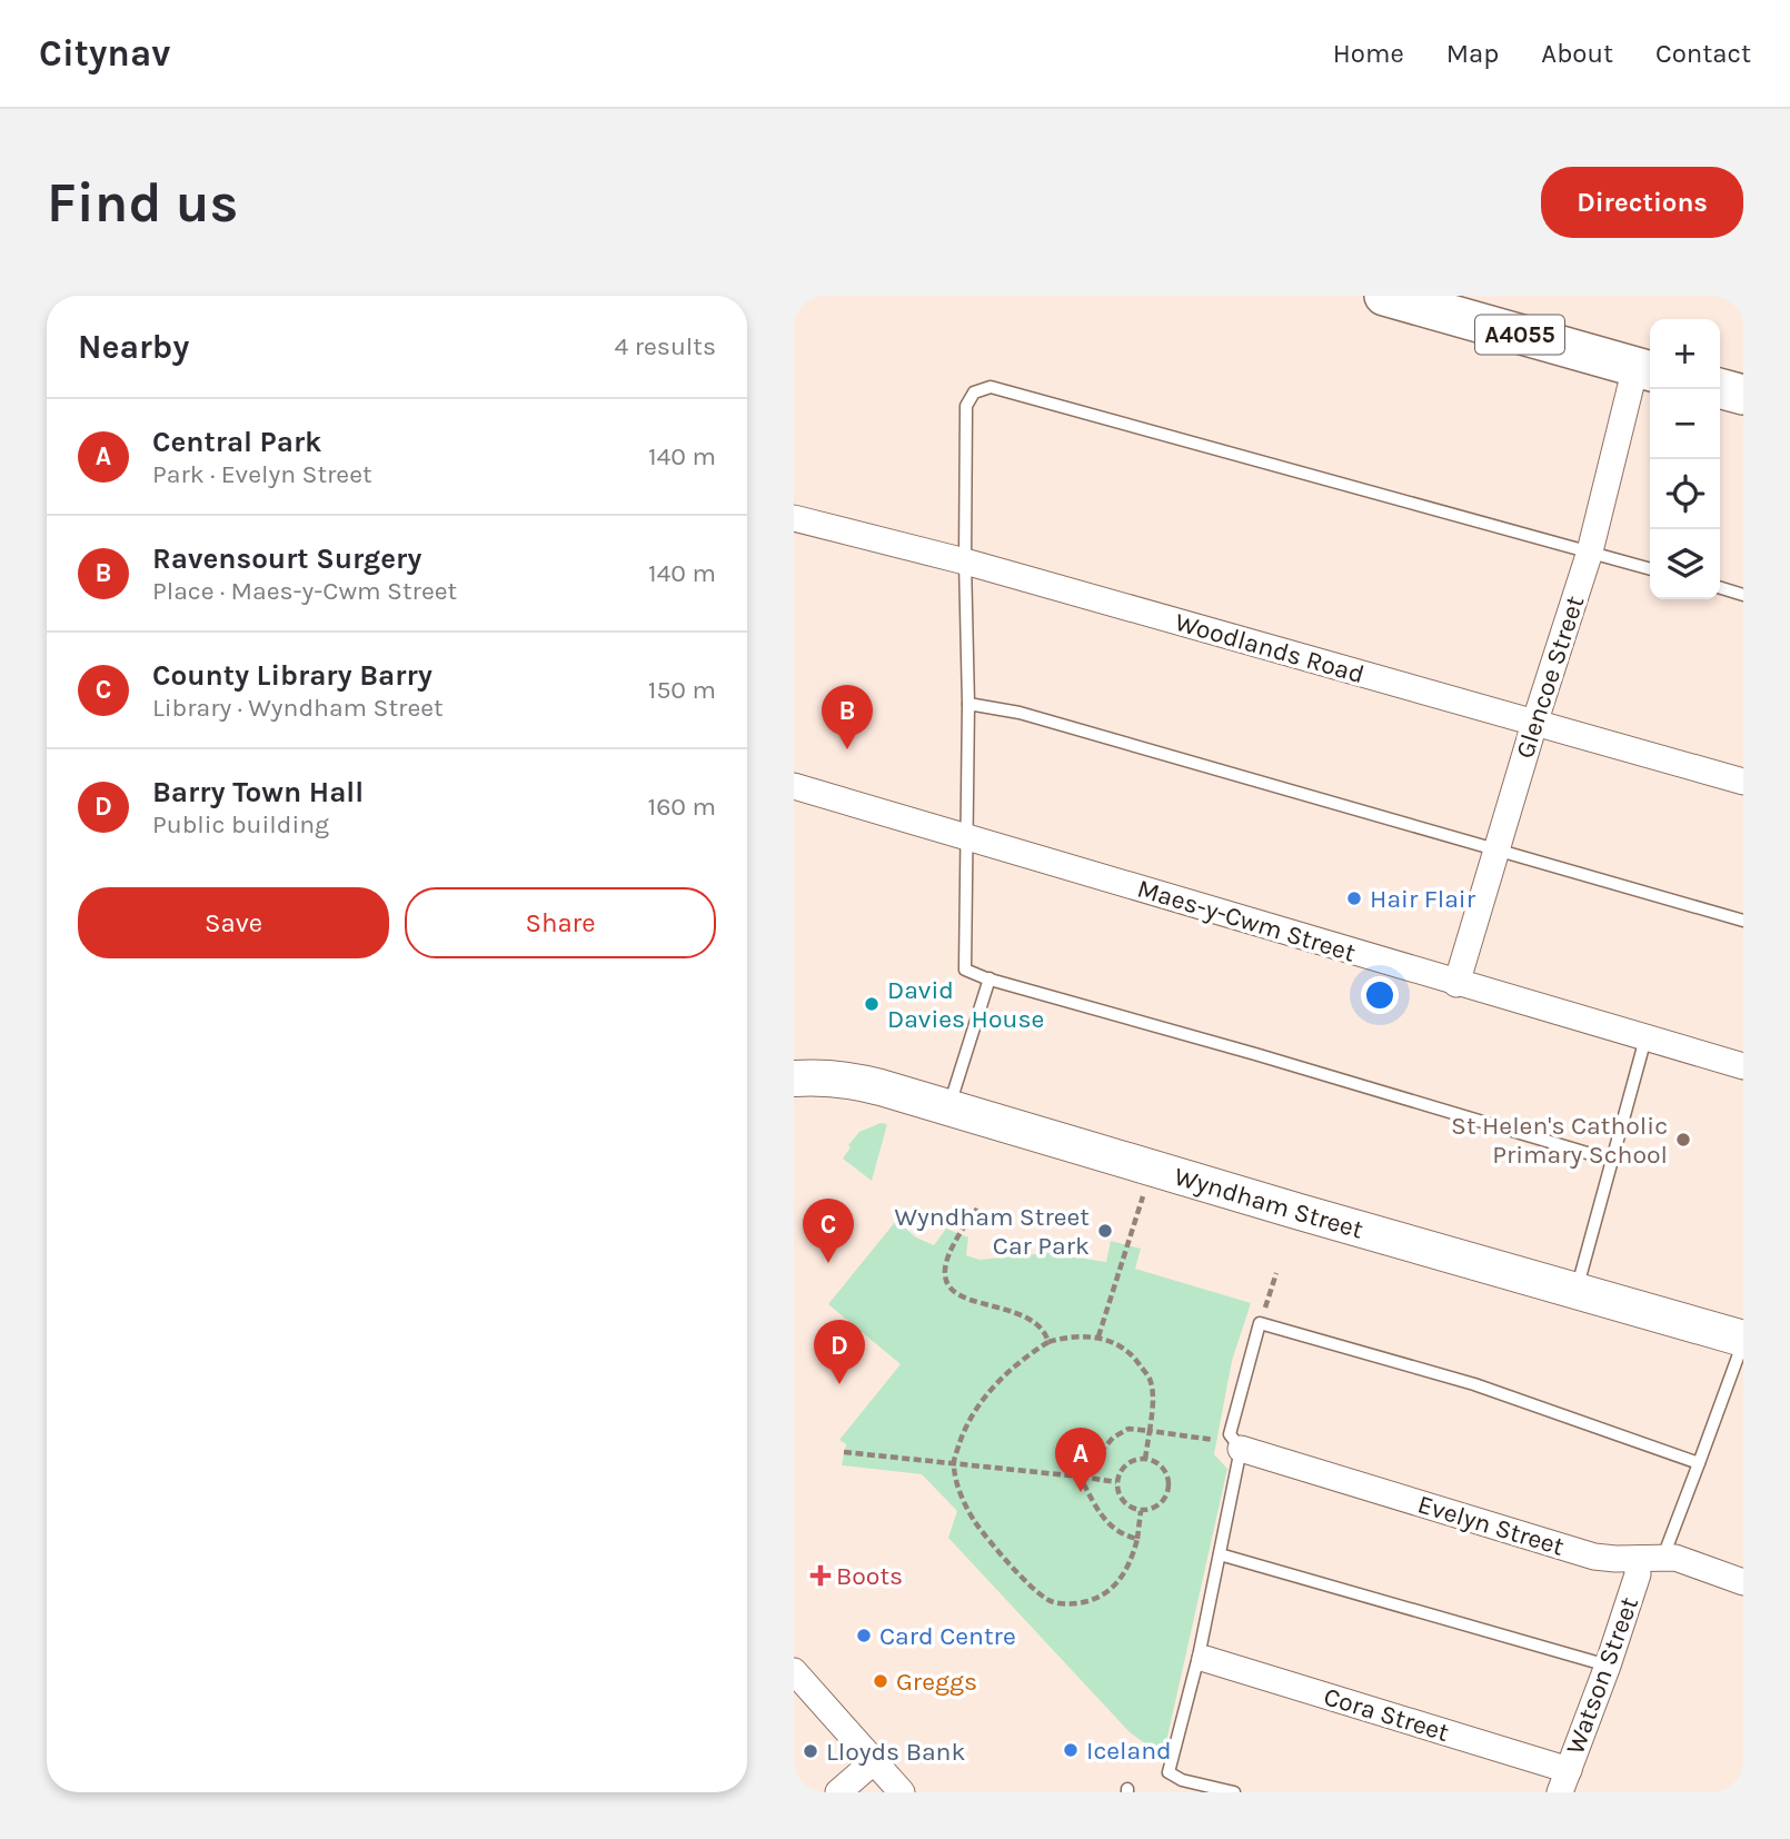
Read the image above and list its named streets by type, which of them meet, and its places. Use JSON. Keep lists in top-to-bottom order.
{
  "streets": {
    "main road": ["A4055", "Wyndham Street"],
    "street": [
      "Woodlands Road",
      "Glencoe Street",
      "Maes-y-Cwm Street",
      "Evelyn Street",
      "Watson Street",
      "Cora Street"
    ]
  },
  "crossings": [
    ["A4055", "Glencoe Street"],
    ["Woodlands Road", "Glencoe Street"],
    ["Glencoe Street", "Maes-y-Cwm Street"],
    ["Evelyn Street", "Watson Street"],
    ["Watson Street", "Cora Street"]
  ],
  "places": {
    "other": [
      "Hair Flair",
      "David Davies House",
      "St Helen's Catholic Primary School",
      "Wyndham Street Car Park",
      "Card Centre",
      "Greggs",
      "Iceland",
      "Lloyds Bank"
    ],
    "health": ["Boots"]
  },
  "page": {
    "header": "Citynav",
    "nav": [
      "Home",
      "Map",
      "About",
      "Contact"
    ],
    "buttons": [
      "Directions",
      ["Save", "Share"]
    ],
    "title": "Find us",
    "heading": ["Nearby", "4 results"],
    "map_buttons": ["+", "−"],
    "list": [
      {
        "mark": "A",
        "name": "Central Park",
        "note": "Park · Evelyn Street",
        "value": "140 m"
      },
      {
        "mark": "B",
        "name": "Ravensourt Surgery",
        "note": "Place · Maes-y-Cwm Street",
        "value": "140 m"
      },
      {
        "mark": "C",
        "name": "County Library Barry",
        "note": "Library · Wyndham Street",
        "value": "150 m"
      },
      {
        "mark": "D",
        "name": "Barry Town Hall",
        "note": "Public building",
        "value": "160 m"
      }
    ],
    "pins": [
      "B",
      "C",
      "D",
      "A"
    ]
  }
}
